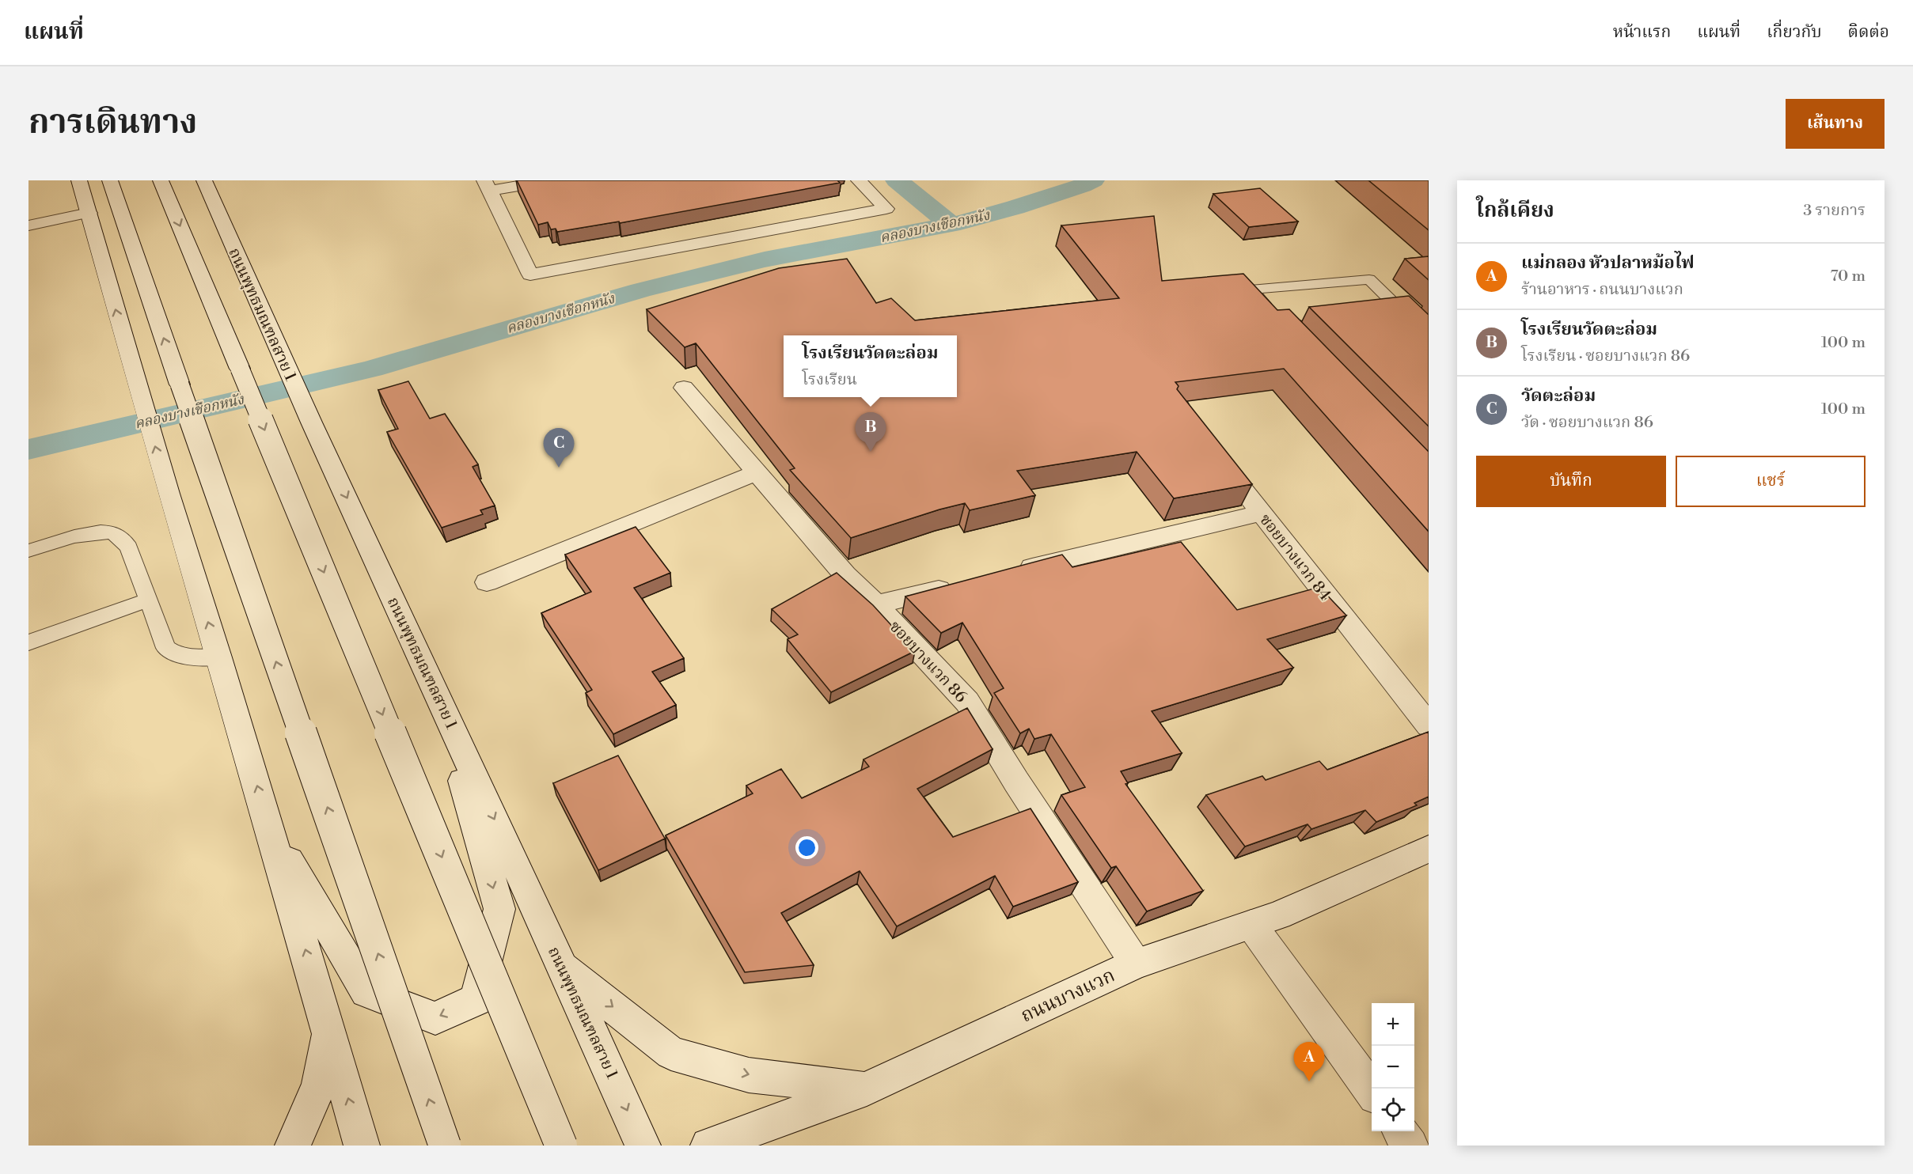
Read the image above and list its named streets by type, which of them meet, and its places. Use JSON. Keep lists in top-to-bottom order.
{
  "streets": {
    "main road": [
      "ถนนพุทธมณฑลสาย 1",
      "ซอยบางแวก 84",
      "ซอยบางแวก 86",
      "ถนนบางแวก"
    ]
  },
  "crossings": [
    ["ซอยบางแวก 86", "ถนนบางแวก"]
  ],
  "water": ["คลองบางเชือกหนัง"],
  "page": {
    "header": "แผนที่",
    "nav": [
      "หน้าแรก",
      "แผนที่",
      "เกี่ยวกับ",
      "ติดต่อ"
    ],
    "title": "การเดินทาง",
    "buttons": [
      "เส้นทาง",
      ["บันทึก", "แชร์"]
    ],
    "heading": ["ใกล้เคียง", "3 รายการ"],
    "list": [
      {
        "mark": "A",
        "name": "แม่กลอง หัวปลาหม้อไฟ",
        "note": "ร้านอาหาร · ถนนบางแวก",
        "value": "70 m"
      },
      {
        "mark": "B",
        "name": "โรงเรียนวัดตะล่อม",
        "note": "โรงเรียน · ซอยบางแวก 86",
        "value": "100 m"
      },
      {
        "mark": "C",
        "name": "วัดตะล่อม",
        "note": "วัด · ซอยบางแวก 86",
        "value": "100 m"
      }
    ],
    "popup": ["โรงเรียนวัดตะล่อม", "โรงเรียน"],
    "pins": ["B", "C", "A"],
    "map_buttons": ["+", "−"]
  }
}
